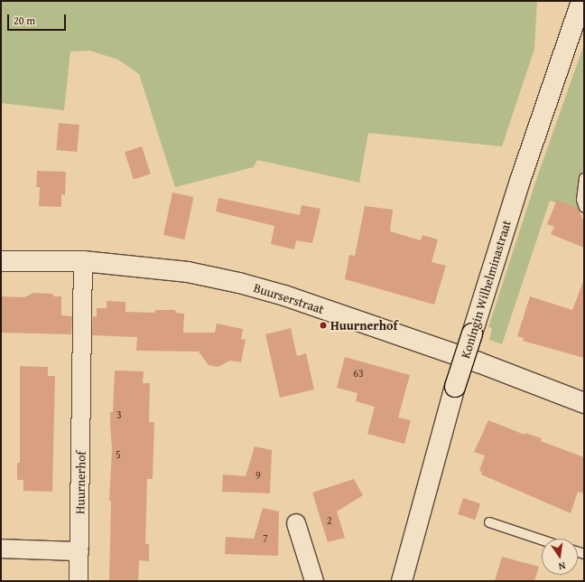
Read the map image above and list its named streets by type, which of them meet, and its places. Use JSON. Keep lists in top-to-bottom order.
{
  "streets": {
    "main road": ["Koningin Wilhelminastraat", "Buurserstraat"],
    "street": ["Huurnerhof"]
  },
  "crossings": [
    ["Buurserstraat", "Huurnerhof"]
  ],
  "places": ["Huurnerhof"],
  "house_numbers": [
    "63",
    "3",
    "5",
    "9",
    "2",
    "7"
  ],
  "scale_bar": "20 m",
  "north": "bottom"
}
